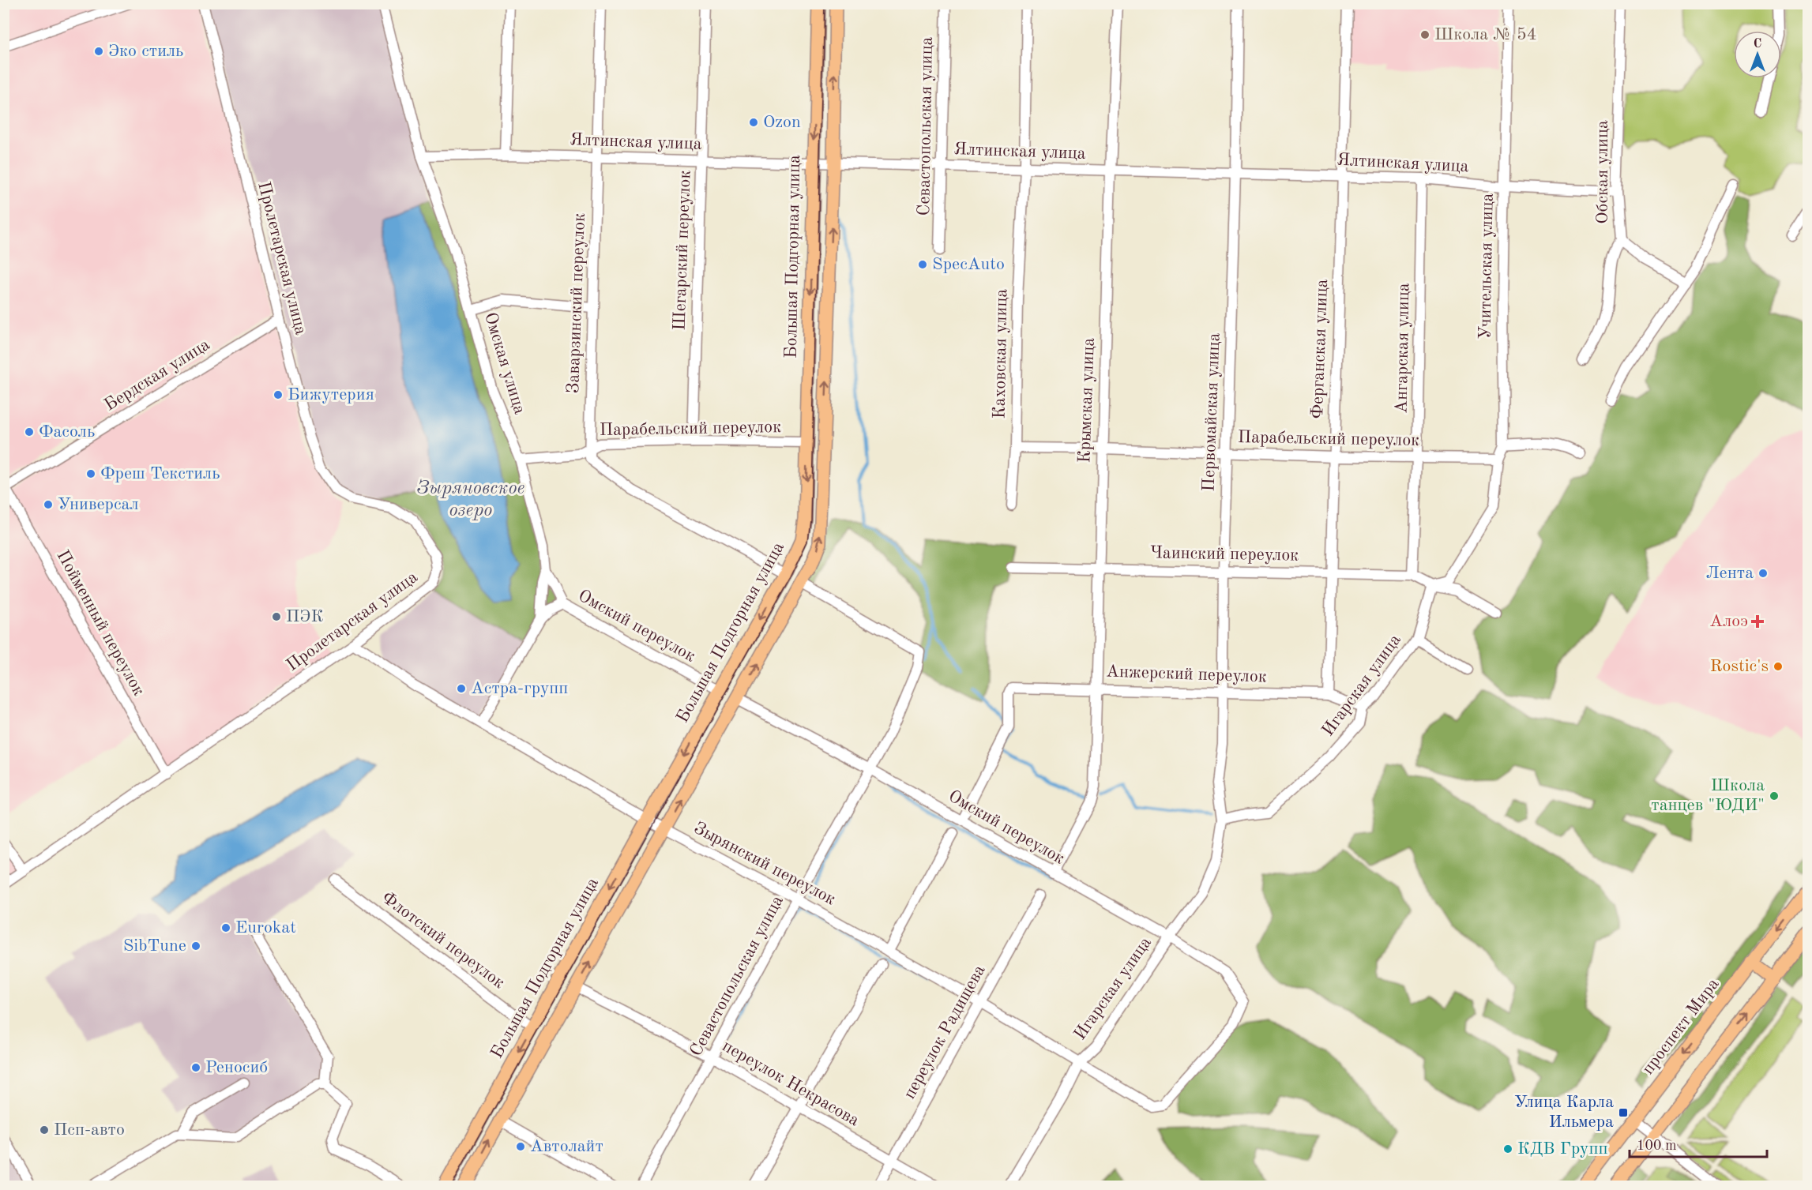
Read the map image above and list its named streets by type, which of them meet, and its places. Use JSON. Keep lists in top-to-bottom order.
{
  "streets": {
    "main road": ["Большая Подгорная улица", "проспект Мира"],
    "street": [
      "Севастопольская улица",
      "Ялтинская улица",
      "Обская улица",
      "Шегарский переулок",
      "Пролетарская улица",
      "Учительская улица",
      "Заварзинский переулок",
      "Ангарская улица",
      "Ферганская улица",
      "Каховская улица",
      "Омская улица",
      "Бердская улица",
      "Крымская улица",
      "Первомайская улица",
      "Парабельский переулок",
      "Чаинский переулок",
      "Пойменный переулок",
      "Омский переулок",
      "Анжерский переулок",
      "Игарская улица",
      "Зырянский переулок",
      "Флотский переулок",
      "переулок Радищева",
      "переулок Некрасова"
    ]
  },
  "crossings": [
    ["Севастопольская улица", "Ялтинская улица"],
    ["Севастопольская улица", "Большая Подгорная улица"],
    ["Севастопольская улица", "Омский переулок"],
    ["Севастопольская улица", "Зырянский переулок"],
    ["Севастопольская улица", "переулок Некрасова"],
    ["Ялтинская улица", "Обская улица"],
    ["Ялтинская улица", "Шегарский переулок"],
    ["Ялтинская улица", "Большая Подгорная улица"],
    ["Ялтинская улица", "Учительская улица"],
    ["Ялтинская улица", "Заварзинский переулок"],
    ["Ялтинская улица", "Ангарская улица"],
    ["Ялтинская улица", "Ферганская улица"],
    ["Ялтинская улица", "Каховская улица"],
    ["Ялтинская улица", "Омская улица"],
    ["Ялтинская улица", "Крымская улица"],
    ["Ялтинская улица", "Первомайская улица"],
    ["Шегарский переулок", "Парабельский переулок"],
    ["Большая Подгорная улица", "Парабельский переулок"],
    ["Большая Подгорная улица", "Омский переулок"],
    ["Большая Подгорная улица", "Зырянский переулок"],
    ["Большая Подгорная улица", "Флотский переулок"],
    ["Большая Подгорная улица", "переулок Некрасова"],
    ["Пролетарская улица", "Бердская улица"],
    ["Пролетарская улица", "Пойменный переулок"],
    ["Пролетарская улица", "Зырянский переулок"],
    ["Заварзинский переулок", "Парабельский переулок"],
    ["Ангарская улица", "Парабельский переулок"],
    ["Ангарская улица", "Чаинский переулок"],
    ["Ферганская улица", "Парабельский переулок"],
    ["Ферганская улица", "Чаинский переулок"],
    ["Ферганская улица", "Анжерский переулок"],
    ["Каховская улица", "Парабельский переулок"],
    ["Омская улица", "Парабельский переулок"],
    ["Омская улица", "Омский переулок"],
    ["Омская улица", "Зырянский переулок"],
    ["Бердская улица", "Пойменный переулок"],
    ["Крымская улица", "Парабельский переулок"],
    ["Крымская улица", "Чаинский переулок"],
    ["Крымская улица", "Омский переулок"],
    ["Крымская улица", "Анжерский переулок"],
    ["Первомайская улица", "Парабельский переулок"],
    ["Первомайская улица", "Чаинский переулок"],
    ["Первомайская улица", "Анжерский переулок"],
    ["Первомайская улица", "Игарская улица"],
    ["Чаинский переулок", "Игарская улица"],
    ["Омский переулок", "Анжерский переулок"],
    ["Омский переулок", "Игарская улица"],
    ["Омский переулок", "Зырянский переулок"],
    ["Анжерский переулок", "Игарская улица"],
    ["Игарская улица", "Зырянский переулок"],
    ["Зырянский переулок", "переулок Радищева"],
    ["переулок Радищева", "переулок Некрасова"]
  ],
  "water": ["Зыряновское озеро"],
  "places": {
    "other": [
      "Школа № 54",
      "Эко стиль",
      "Ozon",
      "SpecAuto",
      "Бижутерия",
      "Фасоль",
      "Фреш Текстиль",
      "Универсал",
      "Лента",
      "ПЭК",
      "Rostic's",
      "Астра-групп",
      "Школа танцев \"ЮДИ\"",
      "Eurokat",
      "SibTune",
      "Реносиб",
      "Псп-авто",
      "Автолайт",
      "КДВ Групп"
    ],
    "health": ["Алоэ"],
    "transit": ["Улица Карла Ильмера"]
  },
  "scale_bar": "100 m",
  "north": "top"
}
